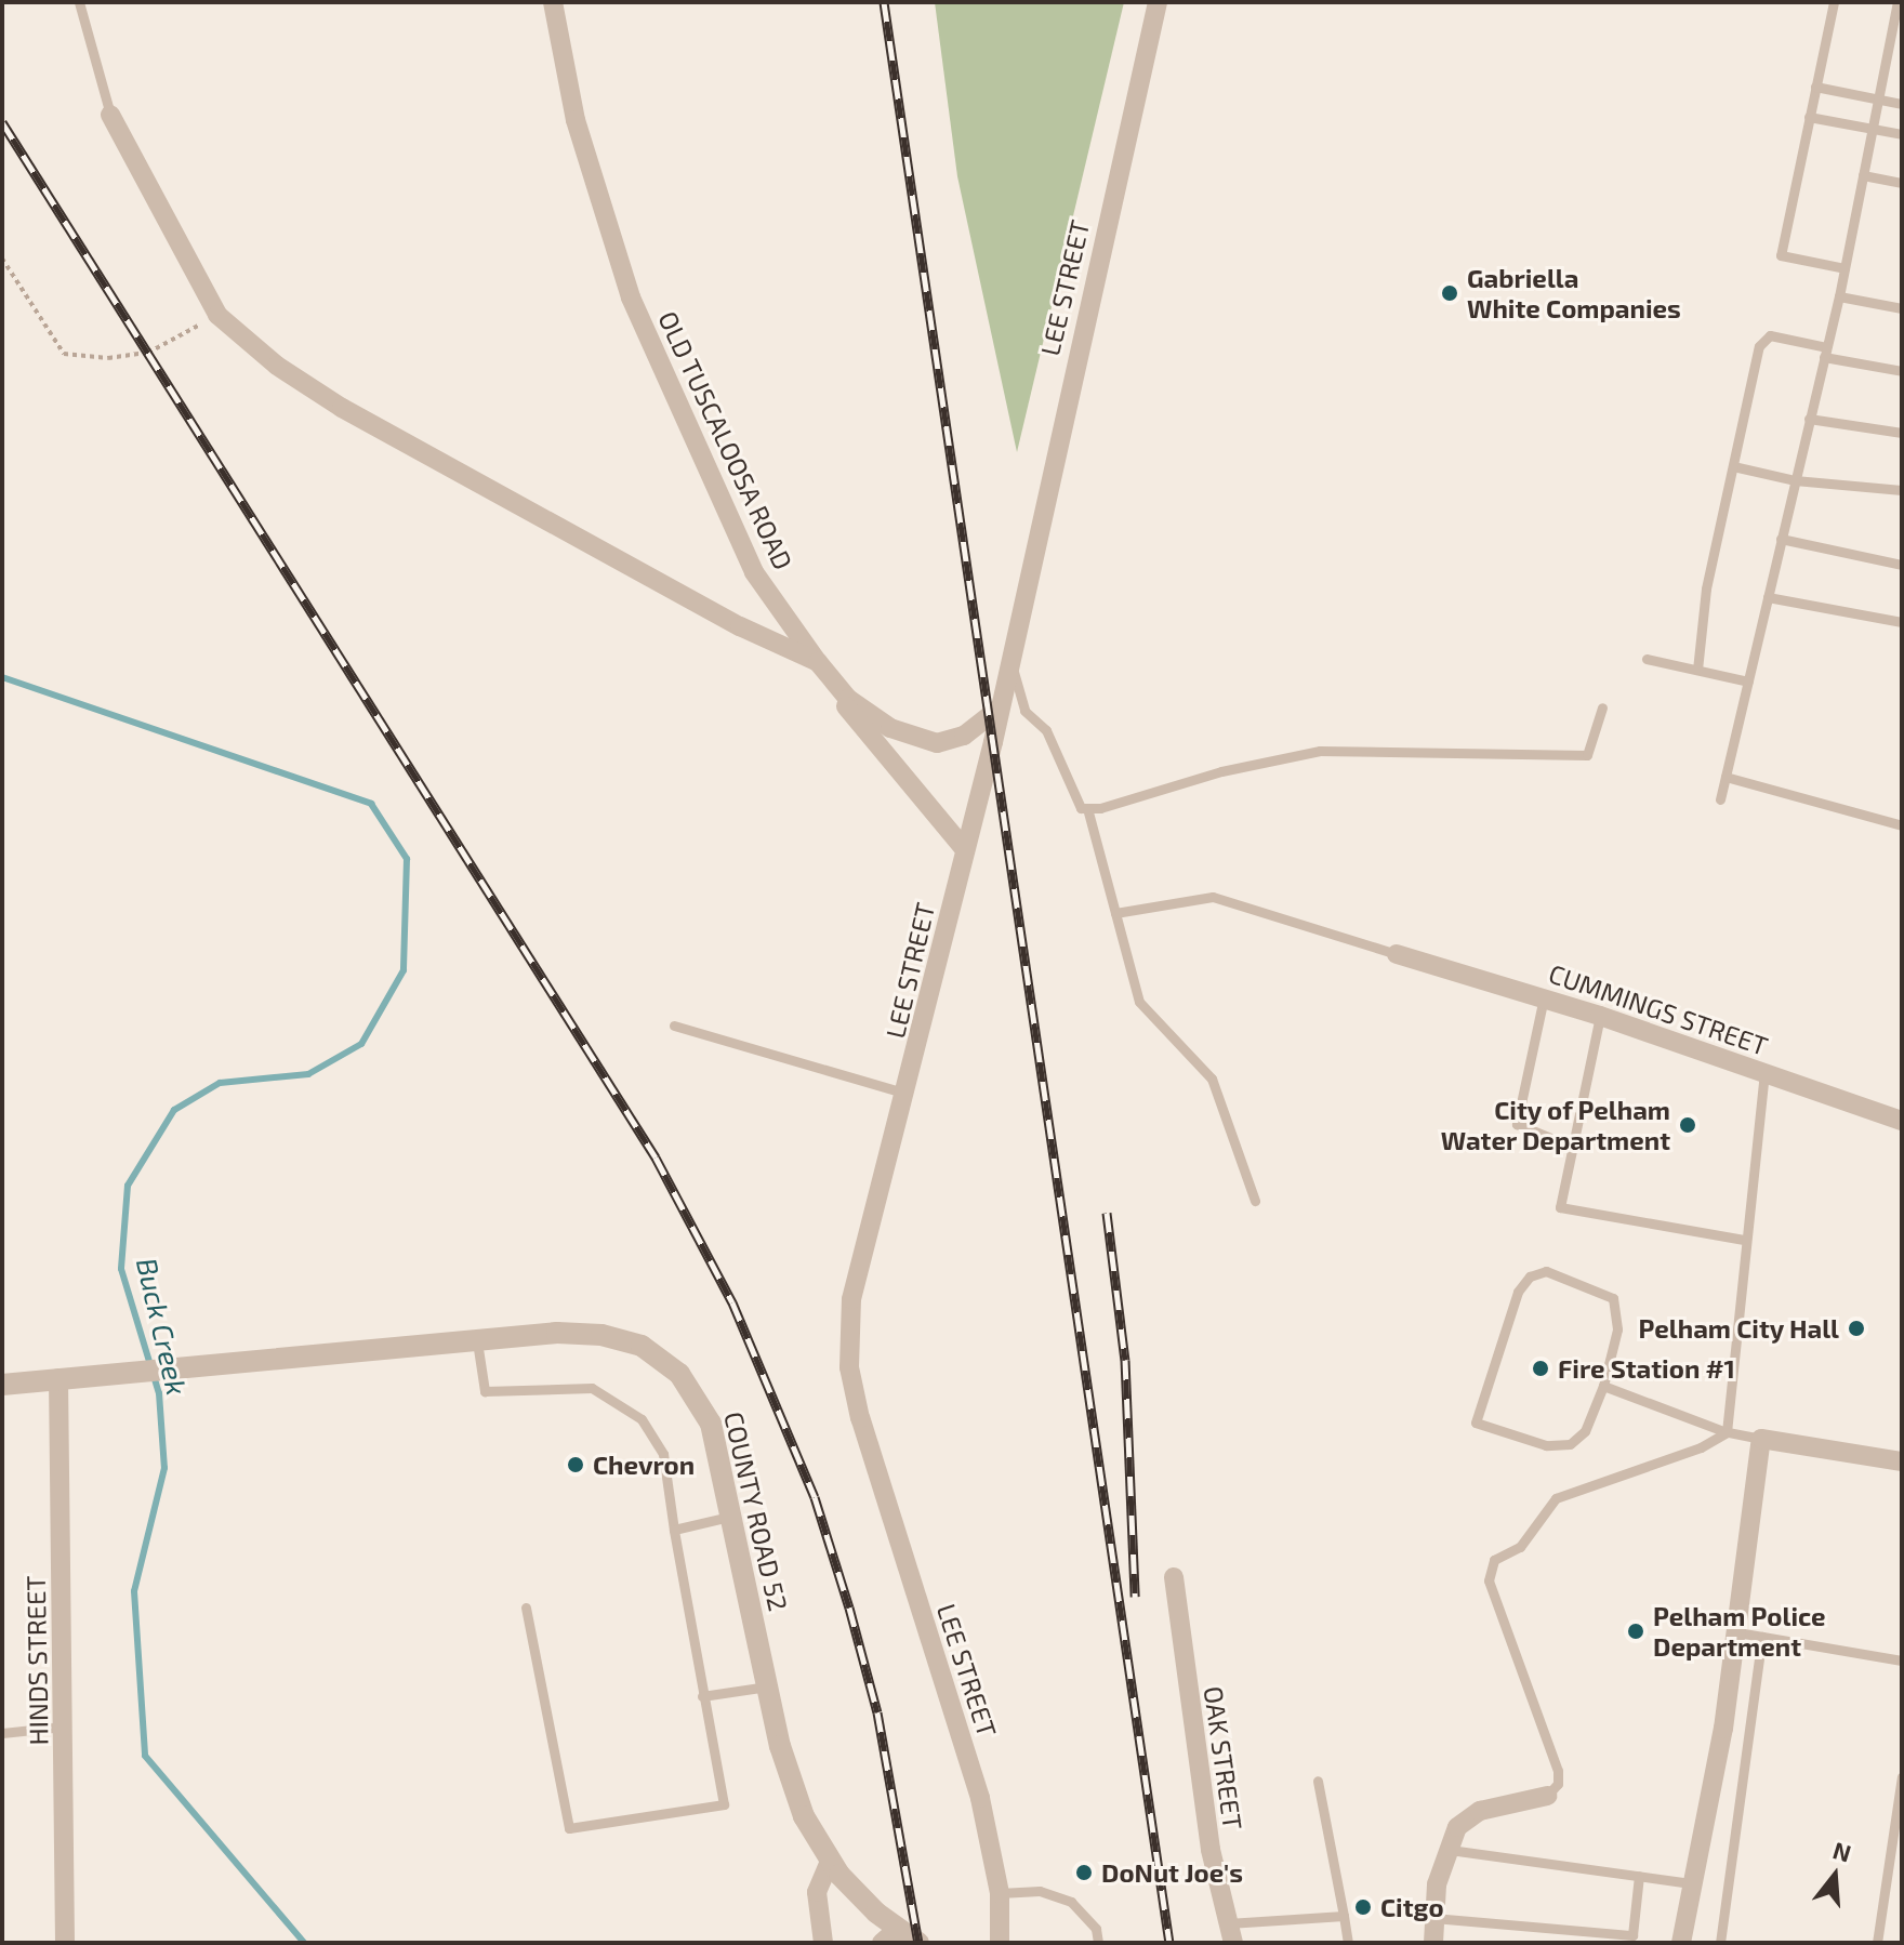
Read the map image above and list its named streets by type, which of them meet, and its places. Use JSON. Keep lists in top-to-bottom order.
{
  "streets": {
    "street": [
      "LEE STREET",
      "OLD TUSCALOOSA ROAD",
      "CUMMINGS STREET",
      "COUNTY ROAD 52",
      "HINDS STREET",
      "OAK STREET"
    ]
  },
  "crossings": [
    ["LEE STREET", "OLD TUSCALOOSA ROAD"],
    ["COUNTY ROAD 52", "HINDS STREET"]
  ],
  "water": ["Buck Creek"],
  "places": [
    "Gabriella White Companies",
    "City of Pelham Water Department",
    "Pelham City Hall",
    "Fire Station #1",
    "Chevron",
    "Pelham Police Department",
    "DoNut Joe's",
    "Citgo"
  ],
  "north": "top"
}
